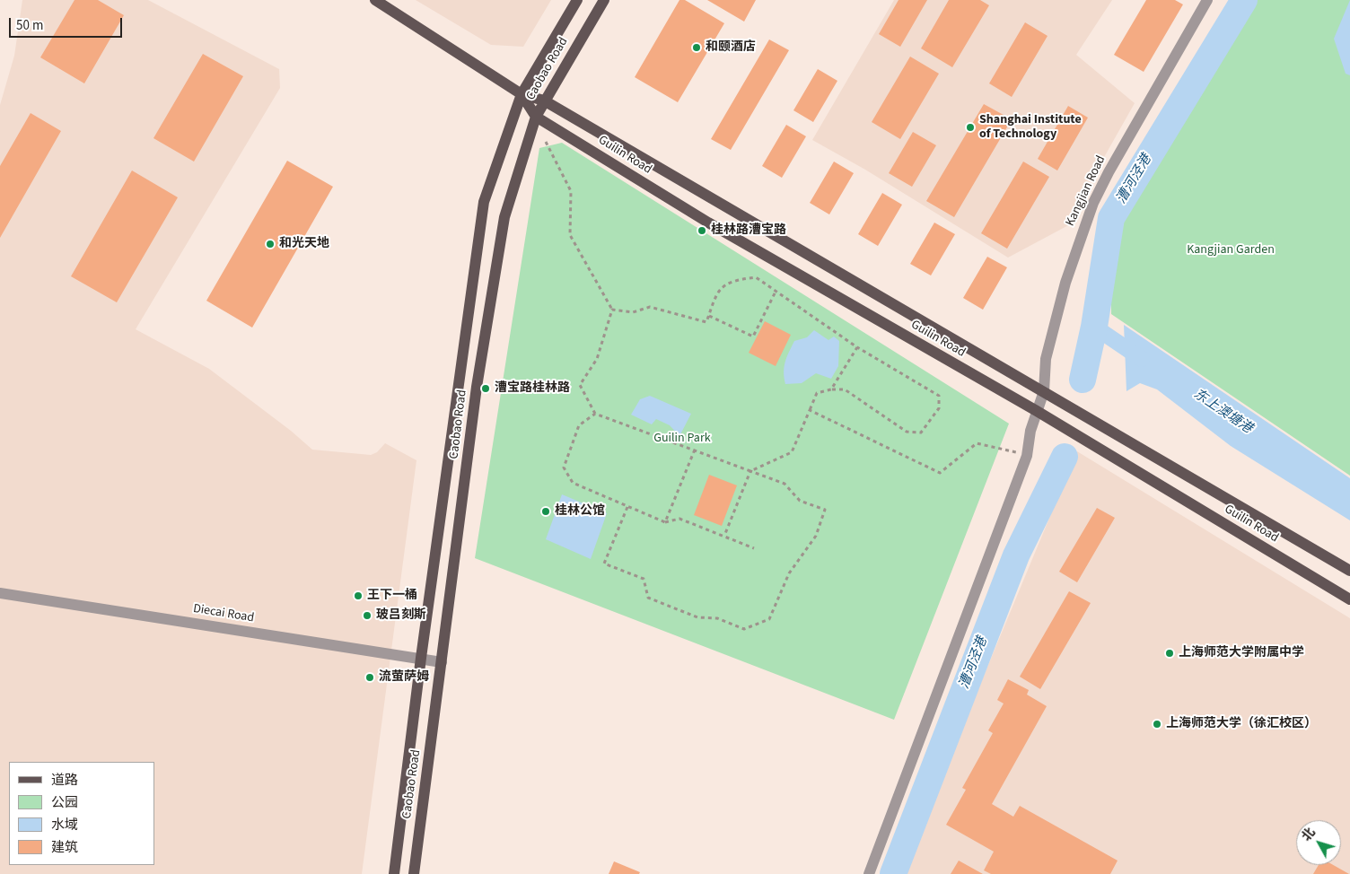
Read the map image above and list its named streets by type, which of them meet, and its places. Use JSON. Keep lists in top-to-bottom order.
{
  "streets": {
    "main road": ["Caobao Road", "Guilin Road"],
    "street": ["Kangjian Road", "Diecai Road"]
  },
  "crossings": [
    ["Caobao Road", "Guilin Road"],
    ["Caobao Road", "Diecai Road"],
    ["Guilin Road", "Kangjian Road"]
  ],
  "water": ["漕河泾港", "东上澳塘港"],
  "parks": ["Kangjian Garden", "Guilin Park"],
  "places": [
    "和颐酒店",
    "Shanghai Institute of Technology",
    "桂林路漕宝路",
    "和光天地",
    "漕宝路桂林路",
    "桂林公馆",
    "王下一桶",
    "玻吕刻斯",
    "上海师范大学附属中学",
    "流萤萨姆",
    "上海师范大学（徐汇校区）"
  ],
  "legend": [
    "道路",
    "公园",
    "水域",
    "建筑"
  ],
  "scale_bar": "50 m",
  "north": "top left"
}
